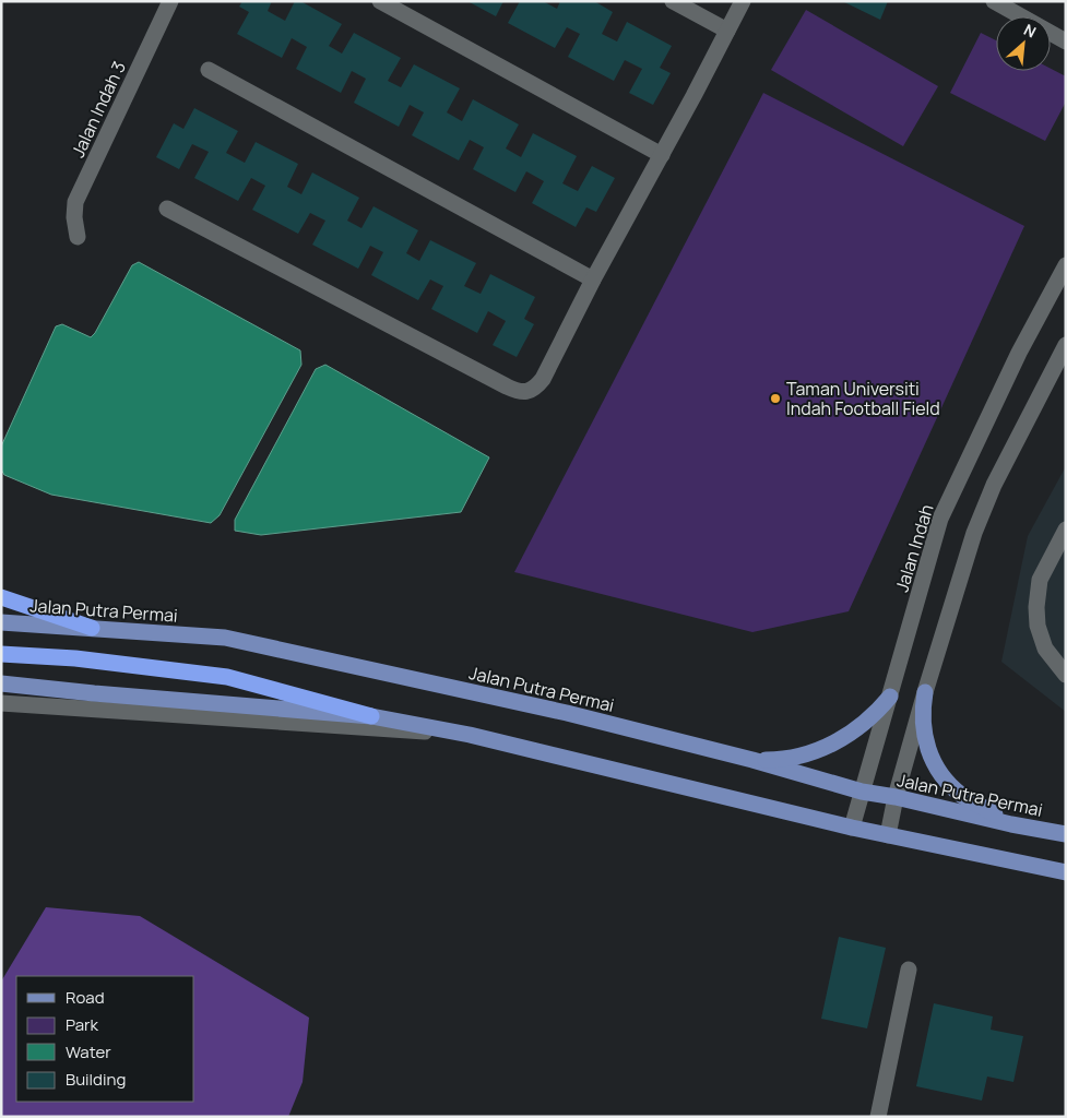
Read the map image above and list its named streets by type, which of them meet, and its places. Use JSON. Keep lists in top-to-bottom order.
{
  "streets": {
    "main road": ["Jalan Putra Permai"],
    "street": ["Jalan Indah 3", "Jalan Indah"]
  },
  "crossings": [
    ["Jalan Indah", "Jalan Putra Permai"]
  ],
  "places": ["Taman Universiti Indah Football Field"],
  "legend": [
    "Road",
    "Park",
    "Water",
    "Building"
  ],
  "north": "top right"
}
